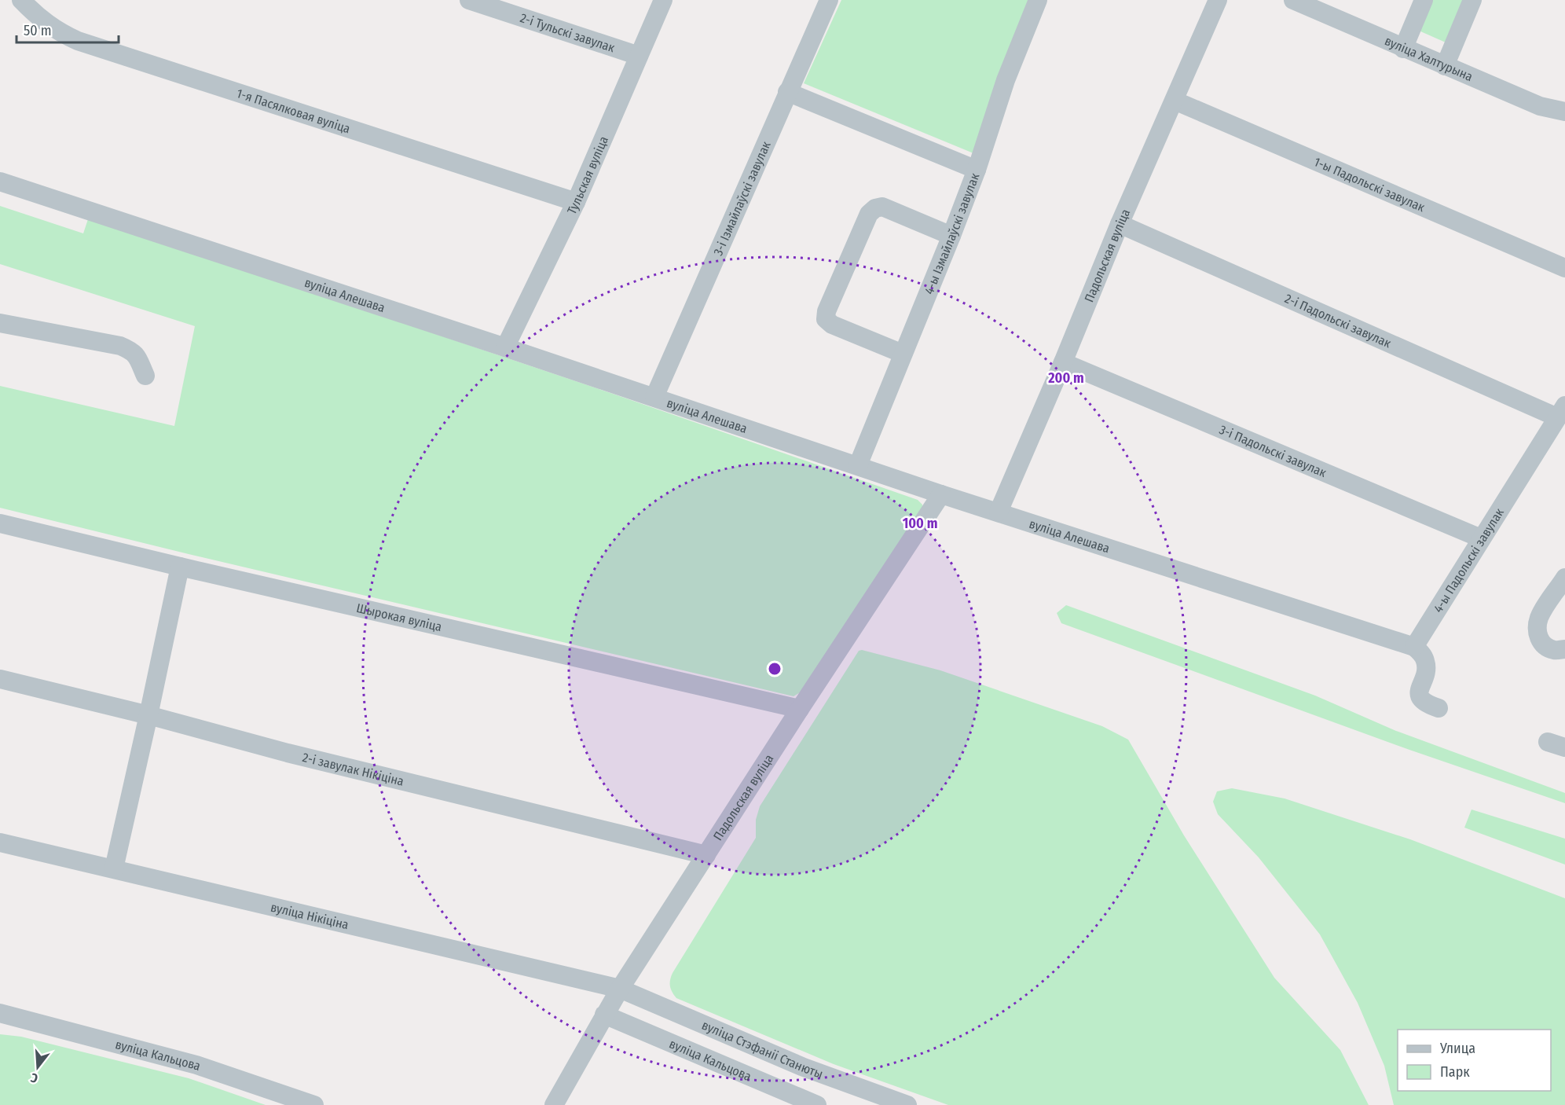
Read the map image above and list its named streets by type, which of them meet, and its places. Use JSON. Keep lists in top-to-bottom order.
{
  "streets": {
    "street": [
      "2-і Тульскі завулак",
      "вуліца Халтурына",
      "1-я Пасялковая вуліца",
      "Тульская вуліца",
      "1-ы Падольскі завулак",
      "3-і Ізмайлаўскі завулак",
      "4-ы Ізмайлаўскі завулак",
      "Падольская вуліца",
      "вуліца Алешава",
      "2-і Падольскі завулак",
      "3-і Падольскі завулак",
      "4-ы Падольскі завулак",
      "Шырокая вуліца",
      "2-і завулак Нікіціна",
      "вуліца Нікіціна",
      "вуліца Стэфаніі Станюты",
      "вуліца Кальцова"
    ]
  },
  "crossings": [
    ["2-і Тульскі завулак", "Тульская вуліца"],
    ["1-я Пасялковая вуліца", "Тульская вуліца"],
    ["Тульская вуліца", "вуліца Алешава"],
    ["1-ы Падольскі завулак", "Падольская вуліца"],
    ["3-і Ізмайлаўскі завулак", "вуліца Алешава"],
    ["4-ы Ізмайлаўскі завулак", "вуліца Алешава"],
    ["Падольская вуліца", "вуліца Алешава"],
    ["Падольская вуліца", "2-і Падольскі завулак"],
    ["Падольская вуліца", "3-і Падольскі завулак"],
    ["Падольская вуліца", "Шырокая вуліца"],
    ["Падольская вуліца", "2-і завулак Нікіціна"],
    ["Падольская вуліца", "вуліца Нікіціна"],
    ["Падольская вуліца", "вуліца Стэфаніі Станюты"],
    ["Падольская вуліца", "вуліца Кальцова"],
    ["вуліца Алешава", "4-ы Падольскі завулак"],
    ["2-і Падольскі завулак", "4-ы Падольскі завулак"],
    ["3-і Падольскі завулак", "4-ы Падольскі завулак"],
    ["вуліца Нікіціна", "вуліца Стэфаніі Станюты"]
  ],
  "legend": ["Улица", "Парк"],
  "scale_bar": "50 m",
  "north": "bottom",
  "rings": ["200 m", "100 m"]
}
